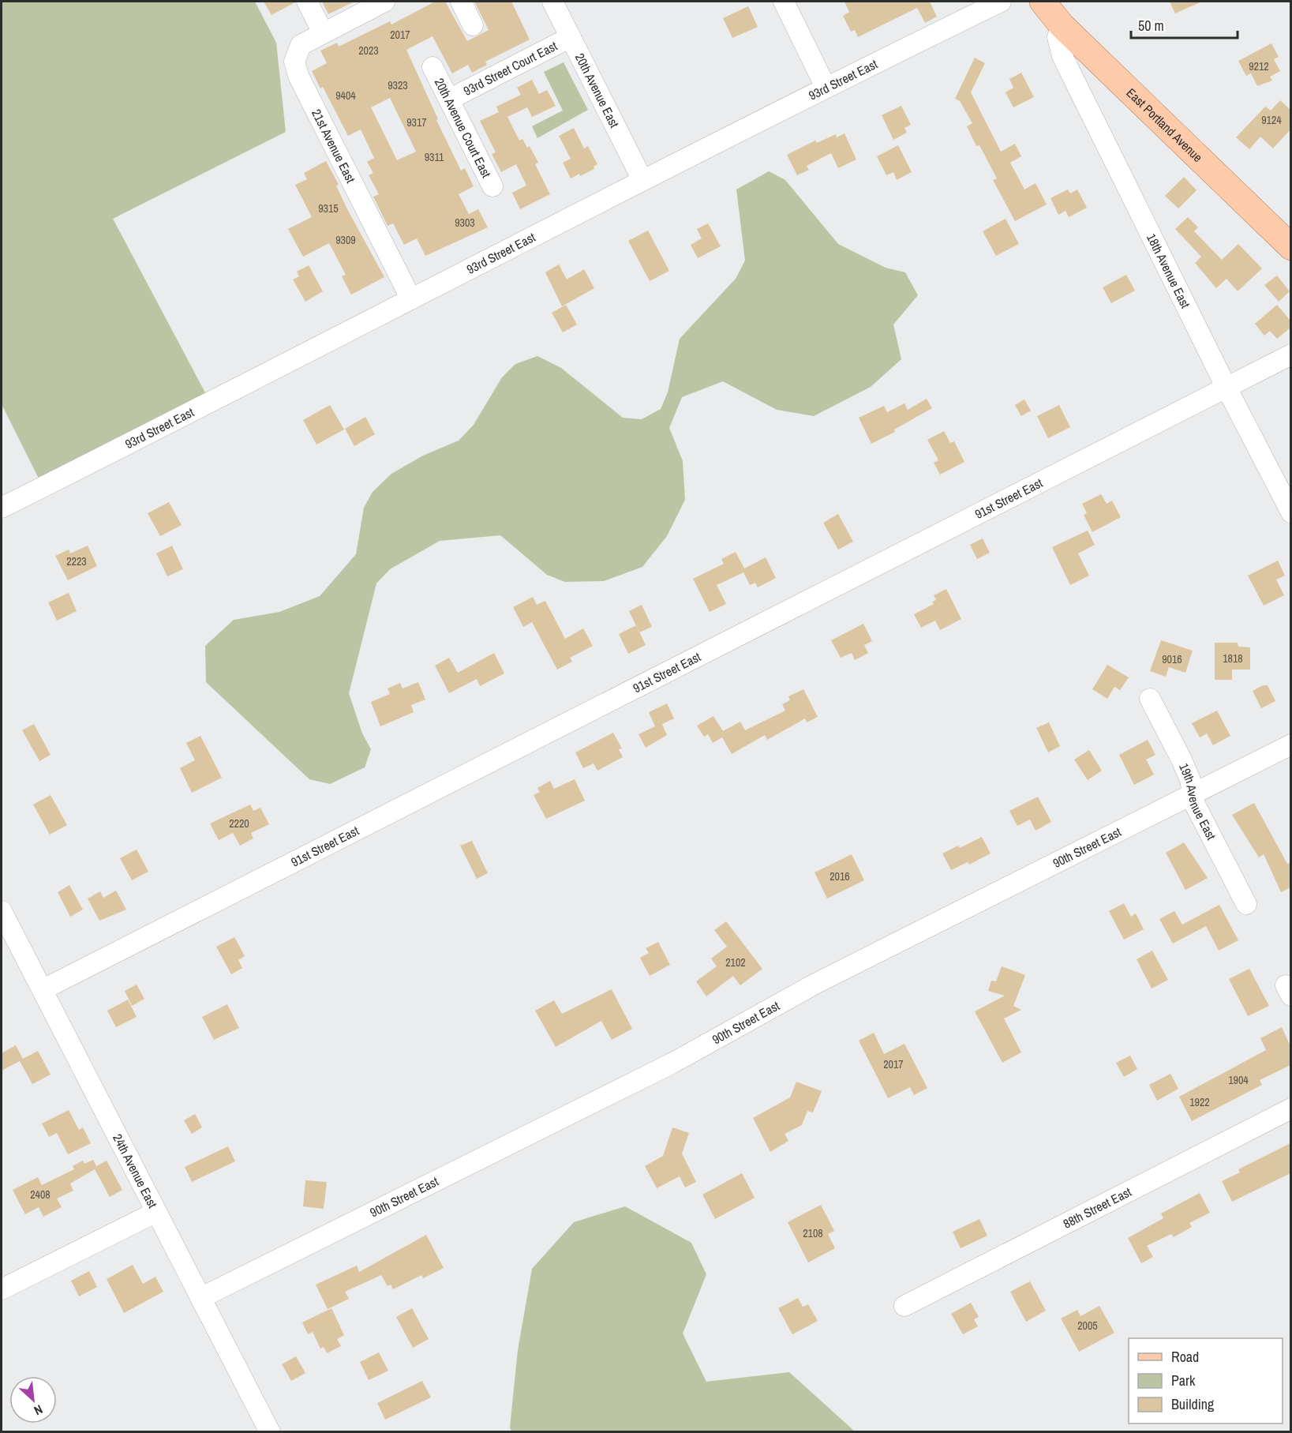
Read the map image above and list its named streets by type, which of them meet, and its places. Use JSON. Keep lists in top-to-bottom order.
{
  "streets": {
    "main road": ["East Portland Avenue"],
    "street": [
      "93rd Street Court East",
      "93rd Street East",
      "20th Avenue East",
      "20th Avenue Court East",
      "21st Avenue East",
      "18th Avenue East",
      "91st Street East",
      "19th Avenue East",
      "90th Street East",
      "24th Avenue East",
      "88th Street East"
    ]
  },
  "crossings": [
    ["93rd Street Court East", "20th Avenue East"],
    ["93rd Street Court East", "20th Avenue Court East"],
    ["93rd Street East", "20th Avenue East"],
    ["93rd Street East", "21st Avenue East"],
    ["East Portland Avenue", "18th Avenue East"],
    ["18th Avenue East", "91st Street East"],
    ["91st Street East", "24th Avenue East"],
    ["19th Avenue East", "90th Street East"],
    ["90th Street East", "24th Avenue East"]
  ],
  "house_numbers": [
    "2017",
    "2023",
    "9212",
    "9323",
    "9404",
    "9124",
    "9317",
    "9311",
    "9315",
    "9303",
    "9309",
    "2223",
    "1818",
    "9016",
    "2220",
    "2016",
    "2102",
    "2017",
    "1904",
    "1922",
    "2408",
    "2108",
    "2005"
  ],
  "legend": ["Road", "Park", "Building"],
  "scale_bar": "50 m",
  "north": "bottom right"
}
